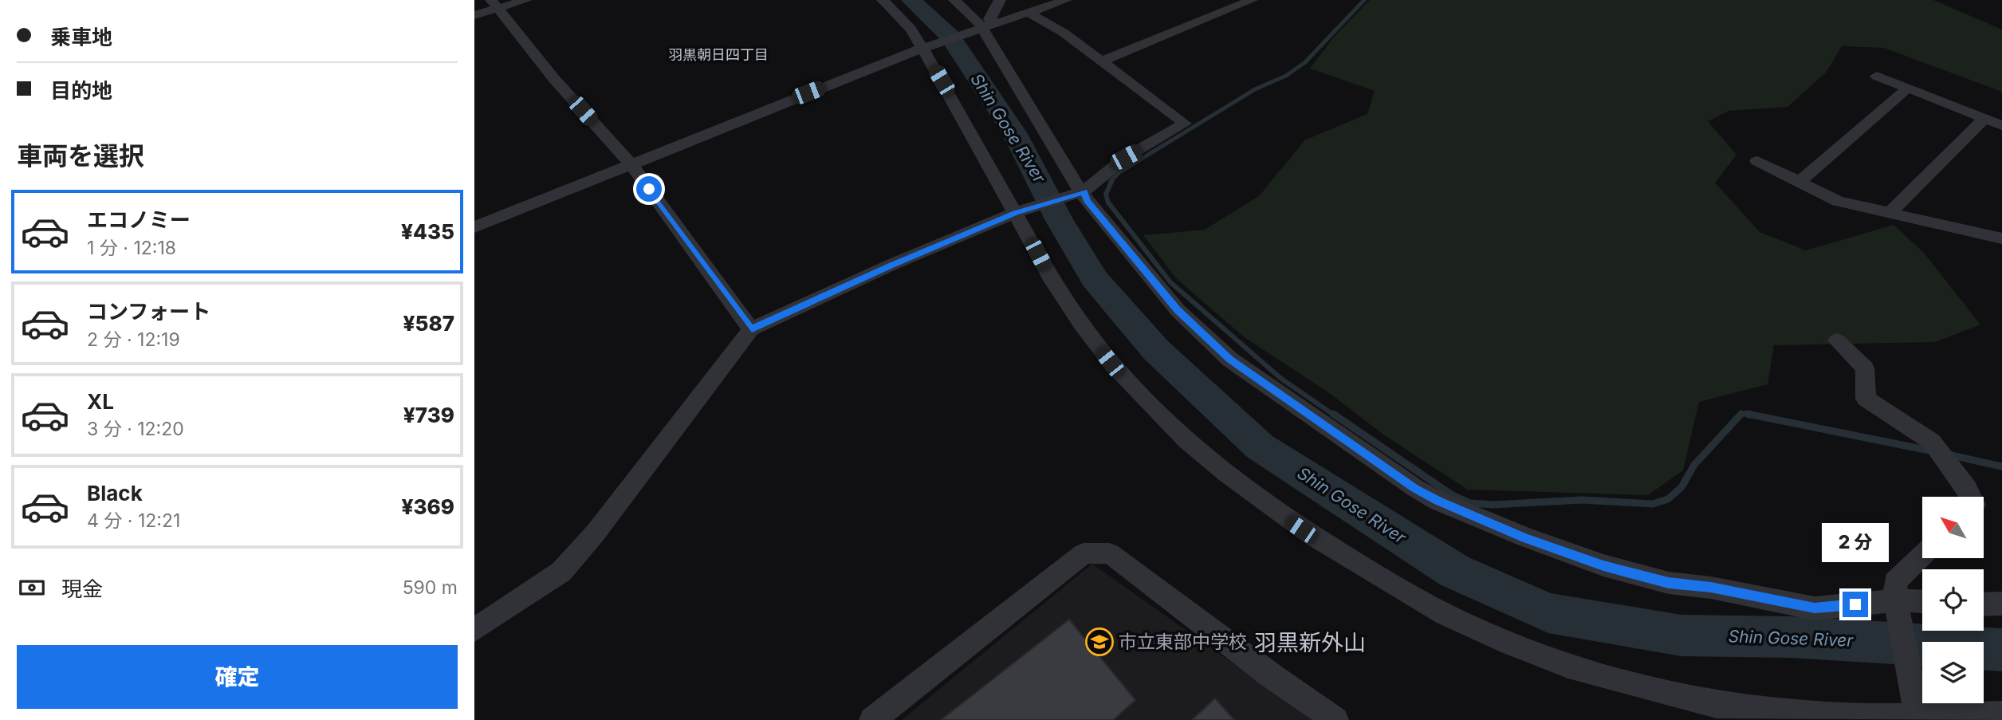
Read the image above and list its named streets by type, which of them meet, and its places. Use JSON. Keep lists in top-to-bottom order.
{
  "districts": ["羽黒朝日四丁目", "羽黒新外山"],
  "water": ["Shin Gose River"],
  "places": {
    "school or university": ["市立東部中学校"]
  },
  "north": "top left",
  "page": {
    "banner": ["乗車地", "目的地"],
    "heading": "車両を選択",
    "list": [
      {
        "name": "エコノミー",
        "note": "1 分 · 12:18",
        "value": "¥435"
      },
      {
        "name": "コンフォート",
        "note": "2 分 · 12:19",
        "value": "¥587"
      },
      {
        "name": "XL",
        "note": "3 分 · 12:20",
        "value": "¥739"
      },
      {
        "name": "Black",
        "note": "4 分 · 12:21",
        "value": "¥369"
      }
    ],
    "bubble": "2 分",
    "pay": ["現金", "590 m"],
    "buttons": "確定"
  }
}
